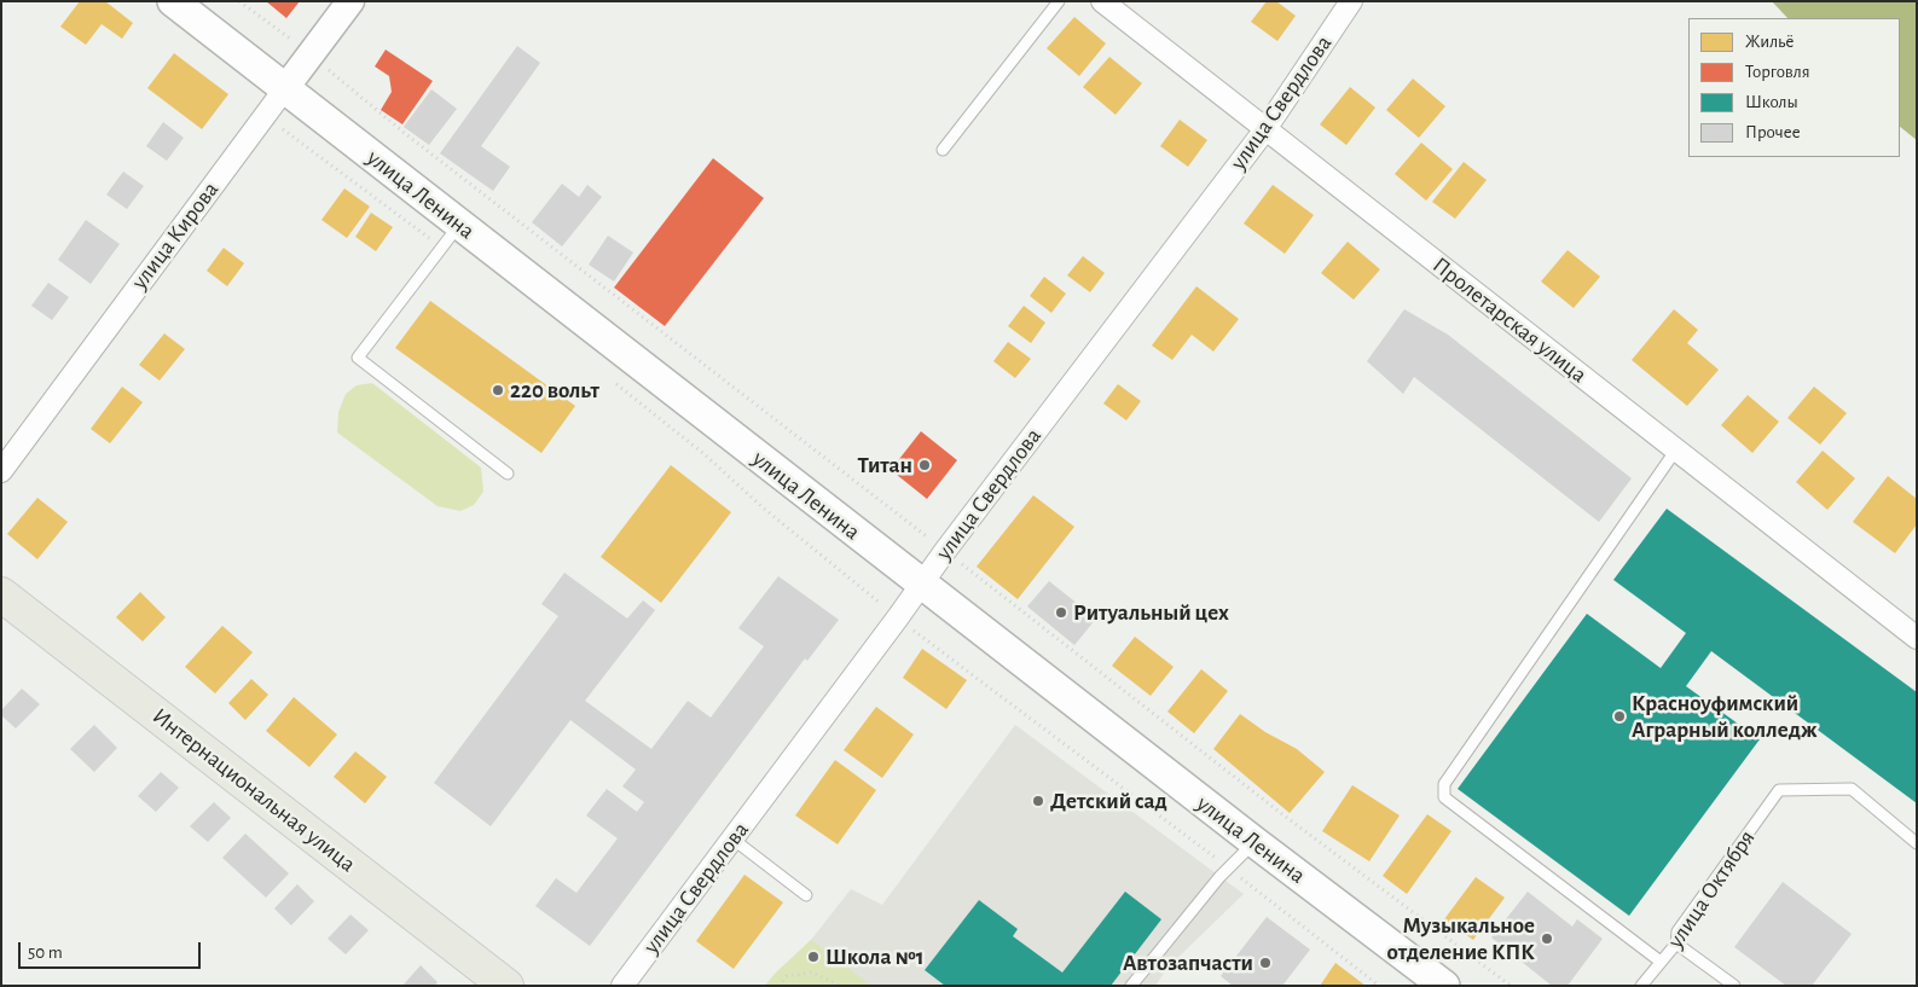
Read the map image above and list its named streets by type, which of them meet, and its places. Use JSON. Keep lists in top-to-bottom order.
{
  "streets": {
    "main road": ["улица Ленина", "Интернациональная улица"],
    "street": ["улица Свердлова", "улица Кирова", "Пролетарская улица"],
    "lane": ["улица Октября"]
  },
  "crossings": [
    ["улица Свердлова", "улица Ленина"],
    ["улица Свердлова", "Пролетарская улица"],
    ["улица Ленина", "улица Кирова"]
  ],
  "places": [
    "220 вольт",
    "Титан",
    "Ритуальный цех",
    "Красноуфимский Аграрный колледж",
    "Детский сад",
    "Музыкальное отделение КПК",
    "Школа №1",
    "Автозапчасти"
  ],
  "legend": [
    "Жильё",
    "Торговля",
    "Школы",
    "Прочее"
  ],
  "scale_bar": "50 m"
}
